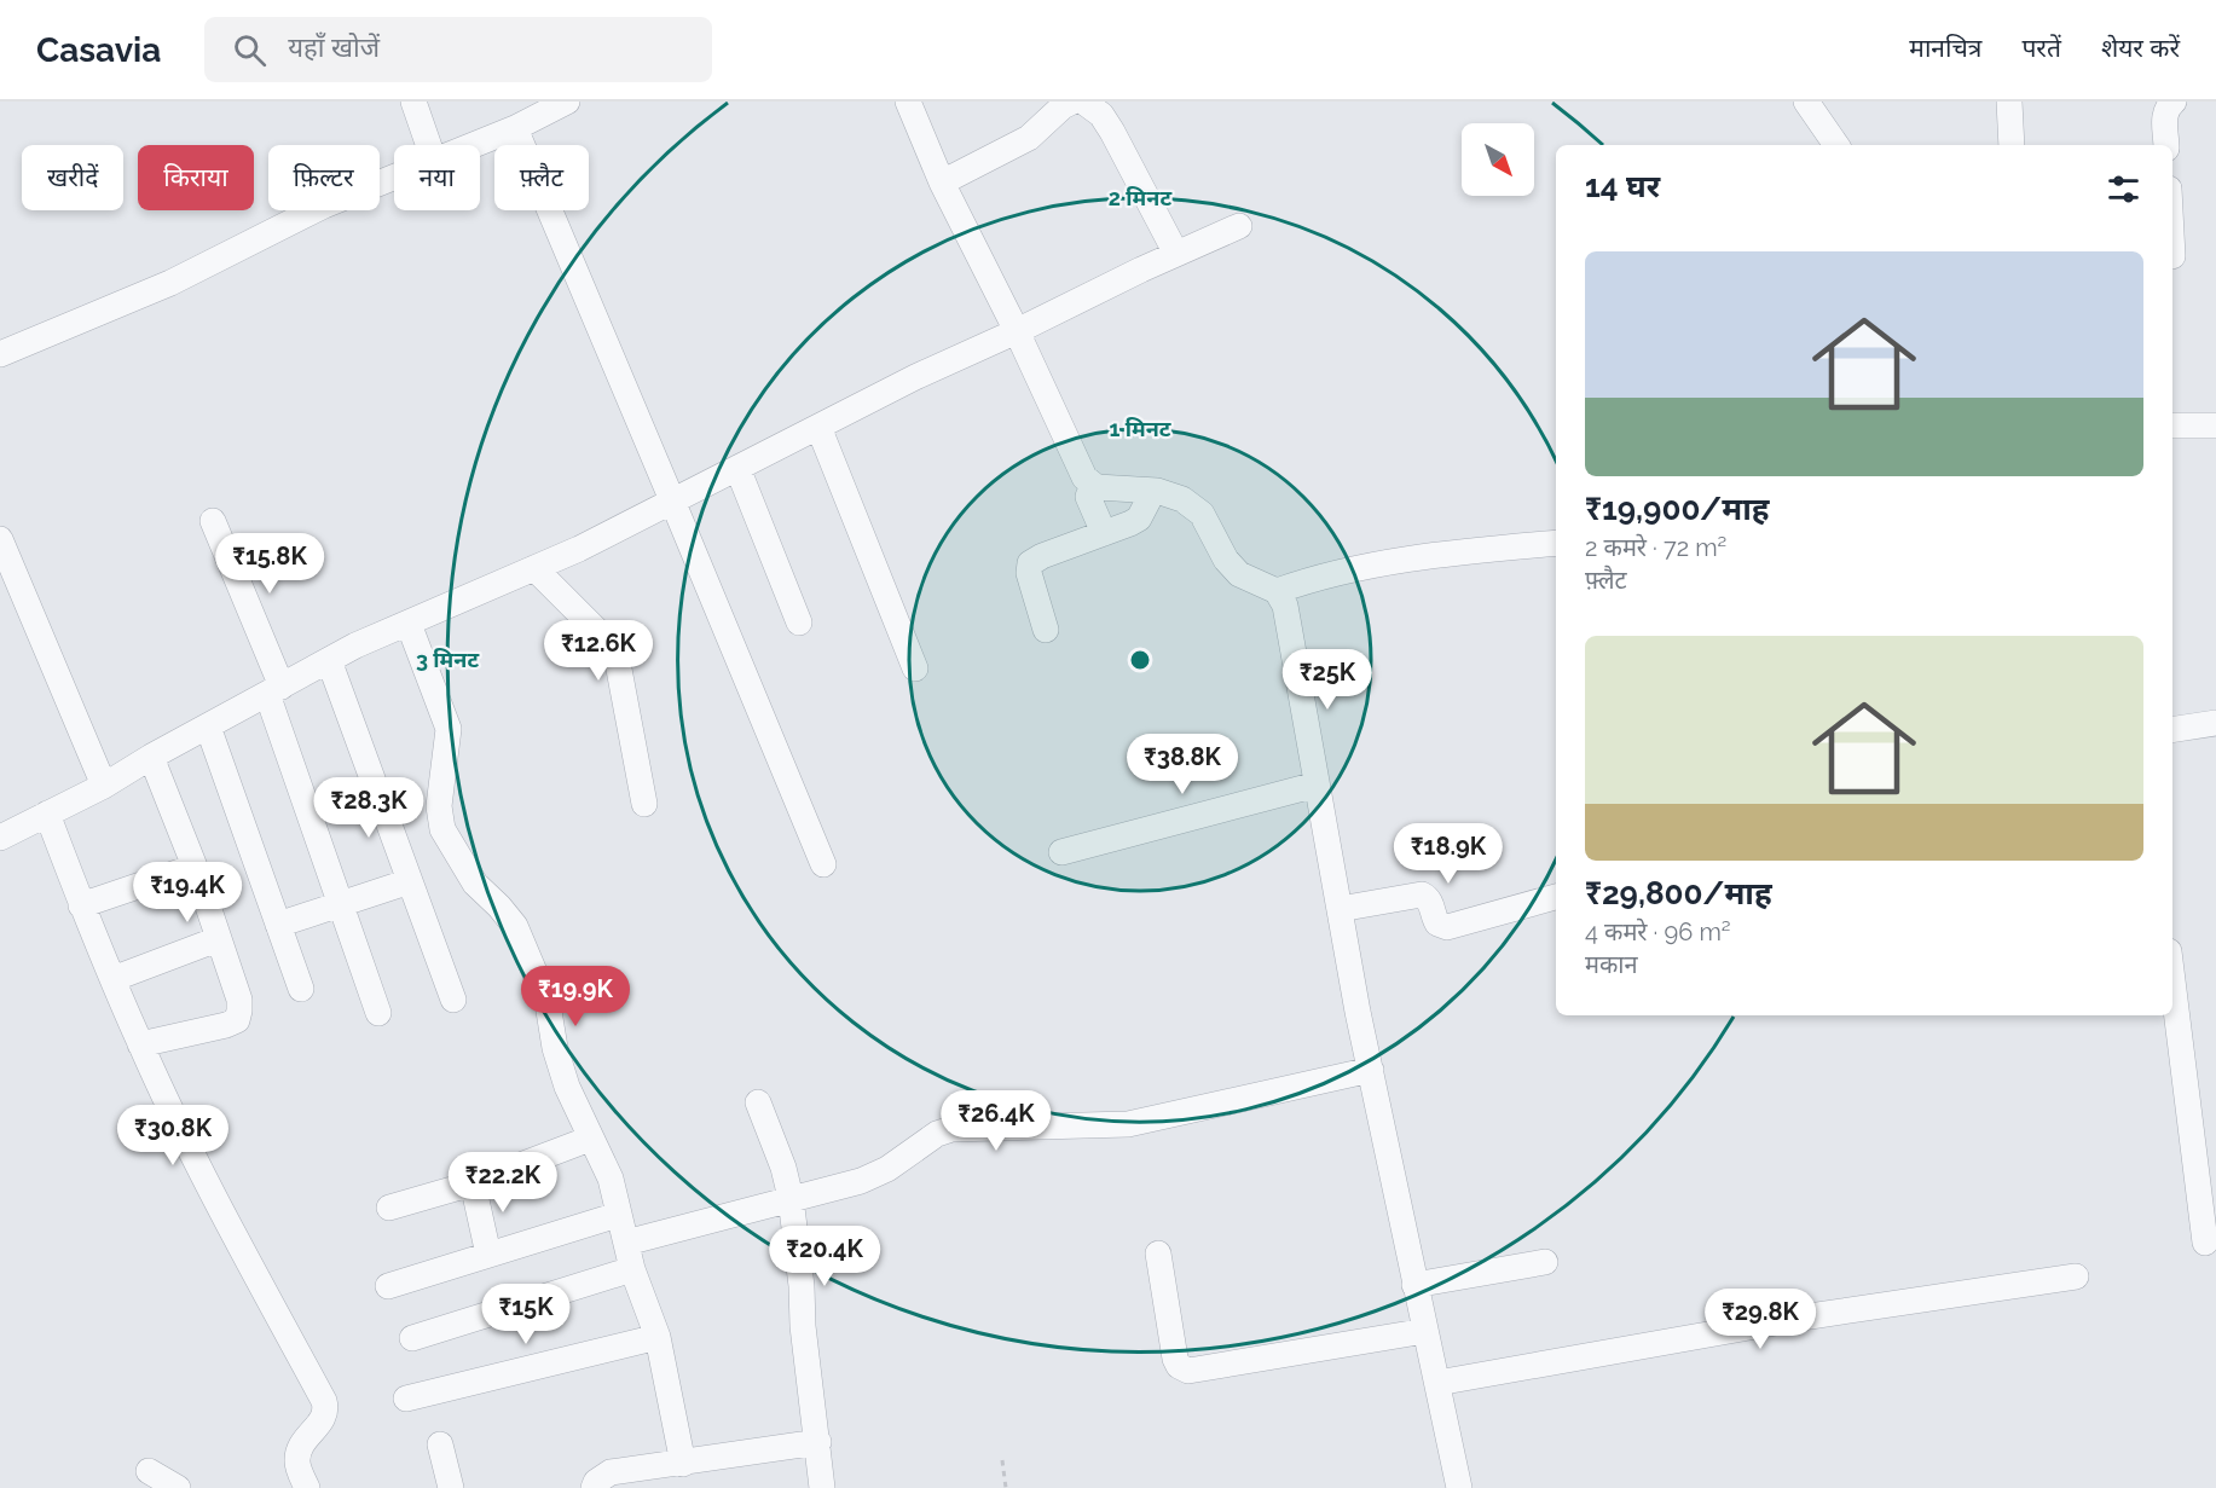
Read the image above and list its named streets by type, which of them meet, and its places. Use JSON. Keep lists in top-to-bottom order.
{
  "north": "bottom right",
  "page": {
    "header": "Casavia",
    "search": "यहाँ खोजें",
    "nav": ["मानचित्र", "परतें", "शेयर करें"],
    "chip": [
      "खरीदें",
      "किराया",
      "फ़िल्टर",
      "नया",
      "फ़्लैट"
    ],
    "heading": "14 घर",
    "list": [
      {
        "name": "₹19,900/माह",
        "note": "2 कमरे · 72 m² · फ़्लैट"
      },
      {
        "name": "₹29,800/माह",
        "note": "4 कमरे · 96 m² · मकान"
      }
    ],
    "price": [
      "₹15.8K",
      "₹12.6K",
      "₹25K",
      "₹38.8K",
      "₹28.3K",
      "₹18.9K",
      "₹19.4K",
      "₹19.9K",
      "₹26.4K",
      "₹30.8K",
      "₹22.2K",
      "₹20.4K",
      "₹15K",
      "₹29.8K"
    ]
  },
  "rings": ["2 मिनट", "1 मिनट", "3 मिनट"]
}
